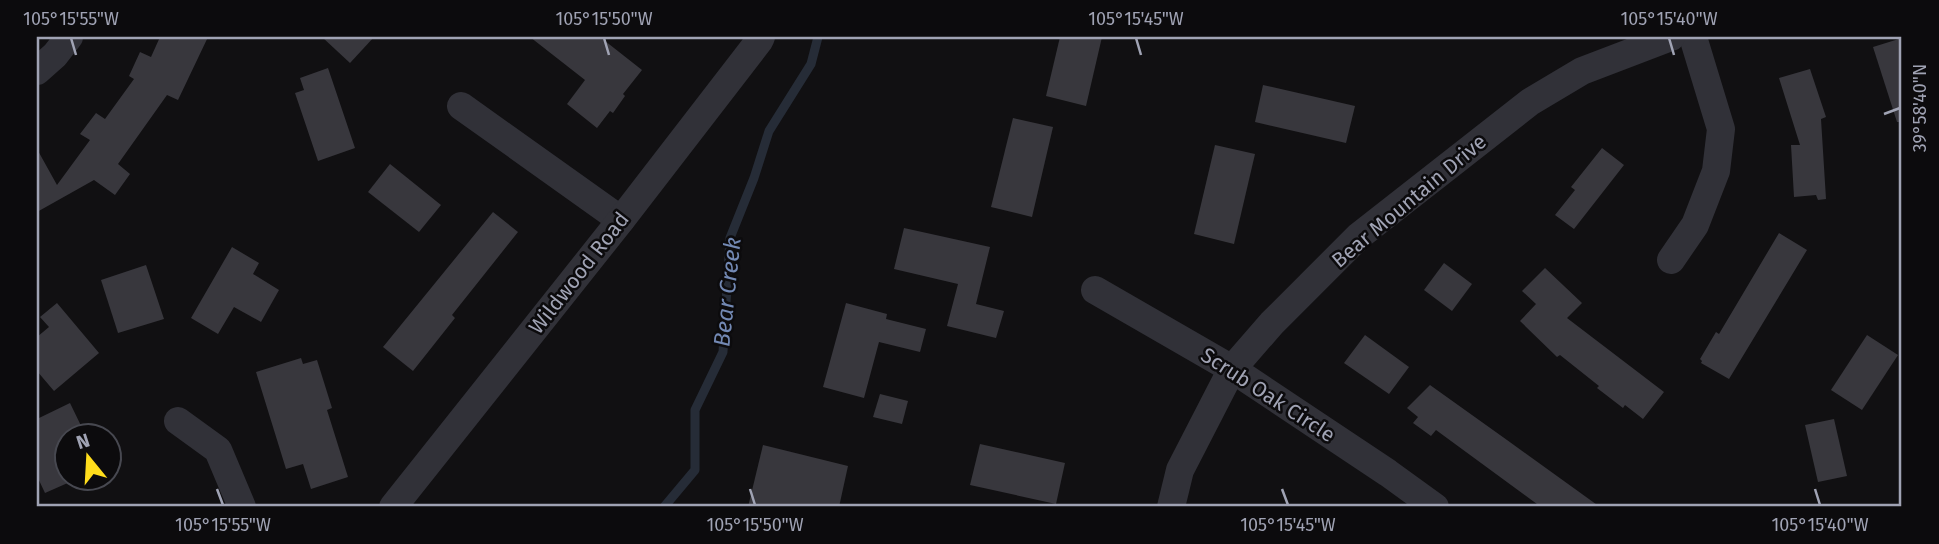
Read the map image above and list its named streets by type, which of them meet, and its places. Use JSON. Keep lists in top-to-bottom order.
{
  "streets": {
    "street": ["Bear Mountain Drive", "Wildwood Road", "Scrub Oak Circle"]
  },
  "crossings": [
    ["Bear Mountain Drive", "Scrub Oak Circle"]
  ],
  "water": ["Bear Creek"],
  "north": "top",
  "coordinates": [
    "105°15'55\"W",
    "105°15'50\"W",
    "105°15'45\"W",
    "105°15'40\"W",
    "39°58'40\"N"
  ]
}
